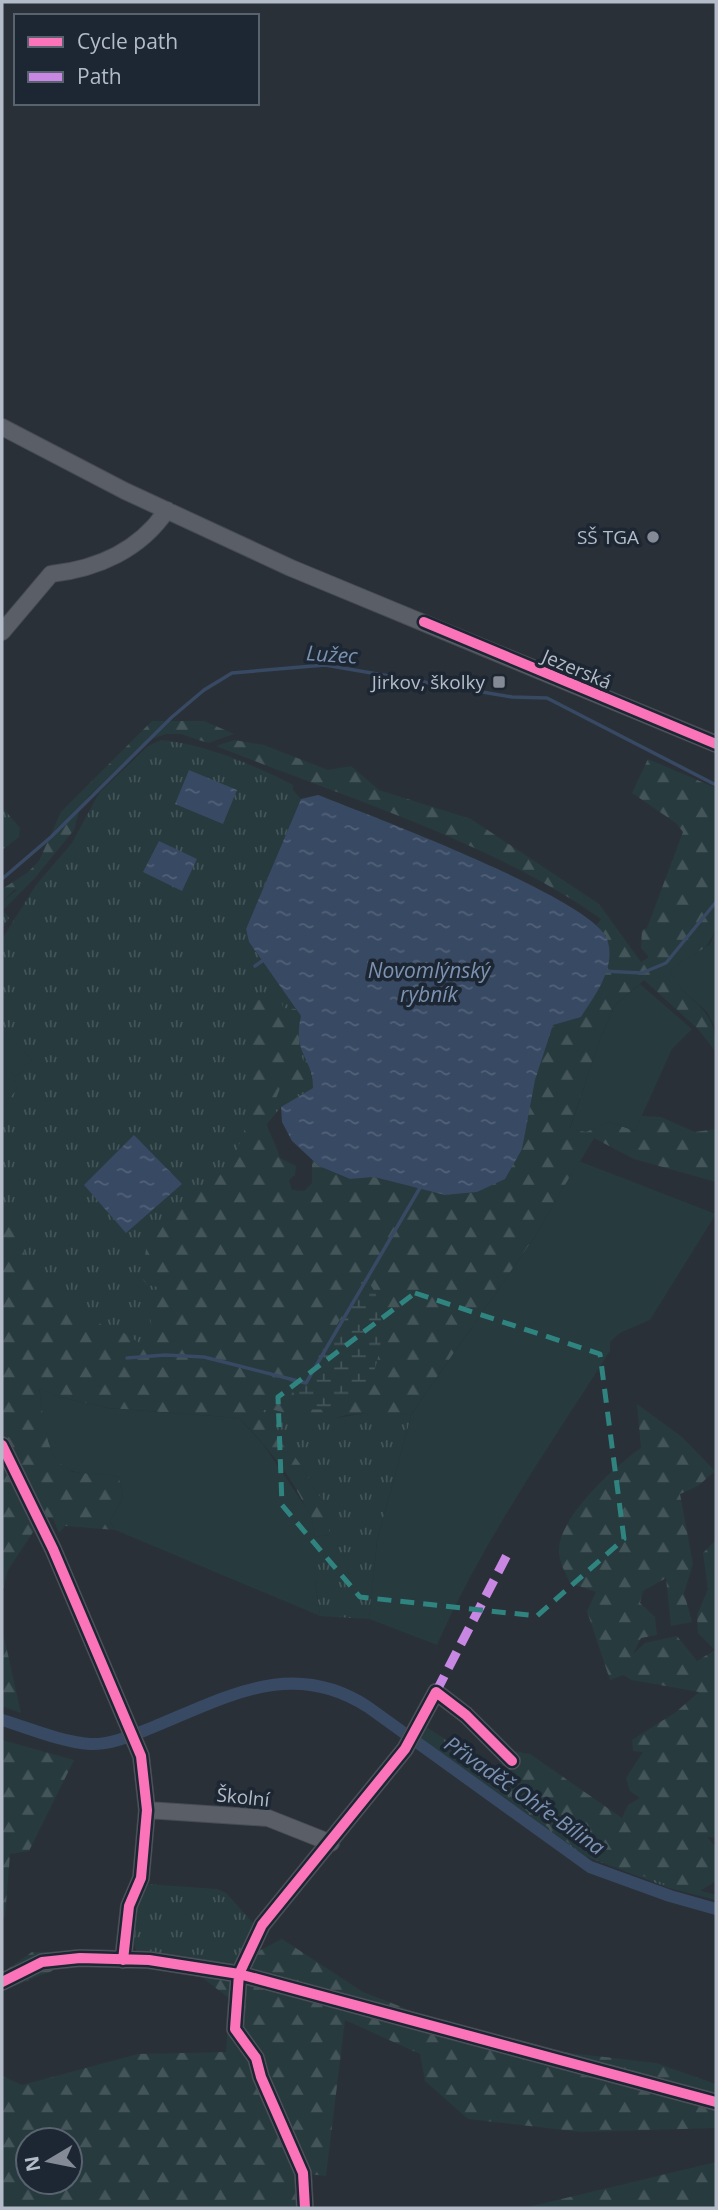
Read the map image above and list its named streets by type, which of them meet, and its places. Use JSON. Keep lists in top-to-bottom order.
{
  "streets": {
    "street": ["Jezerská", "Školní"]
  },
  "water": ["Lužec", "Novomlýnský rybník", "Přivaděč Ohře-Bílina"],
  "places": {
    "other": ["SŠ TGA"],
    "transit": ["Jirkov, školky"]
  },
  "legend": ["Cycle path", "Path"],
  "north": "left"
}
